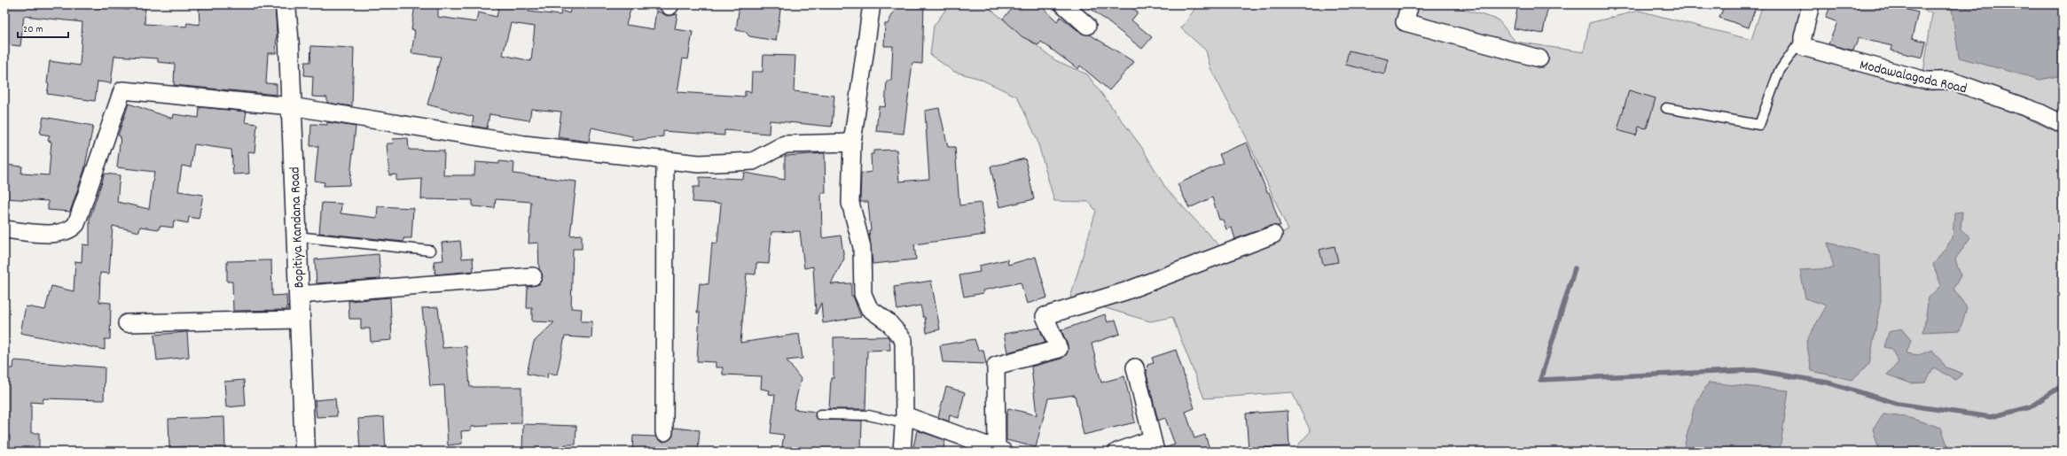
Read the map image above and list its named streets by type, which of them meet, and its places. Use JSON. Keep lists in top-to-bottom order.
{
  "streets": {
    "main road": ["Bopitiya Kandana Road"],
    "street": ["Modawalagoda Road"]
  },
  "scale_bar": "20 m"
}
